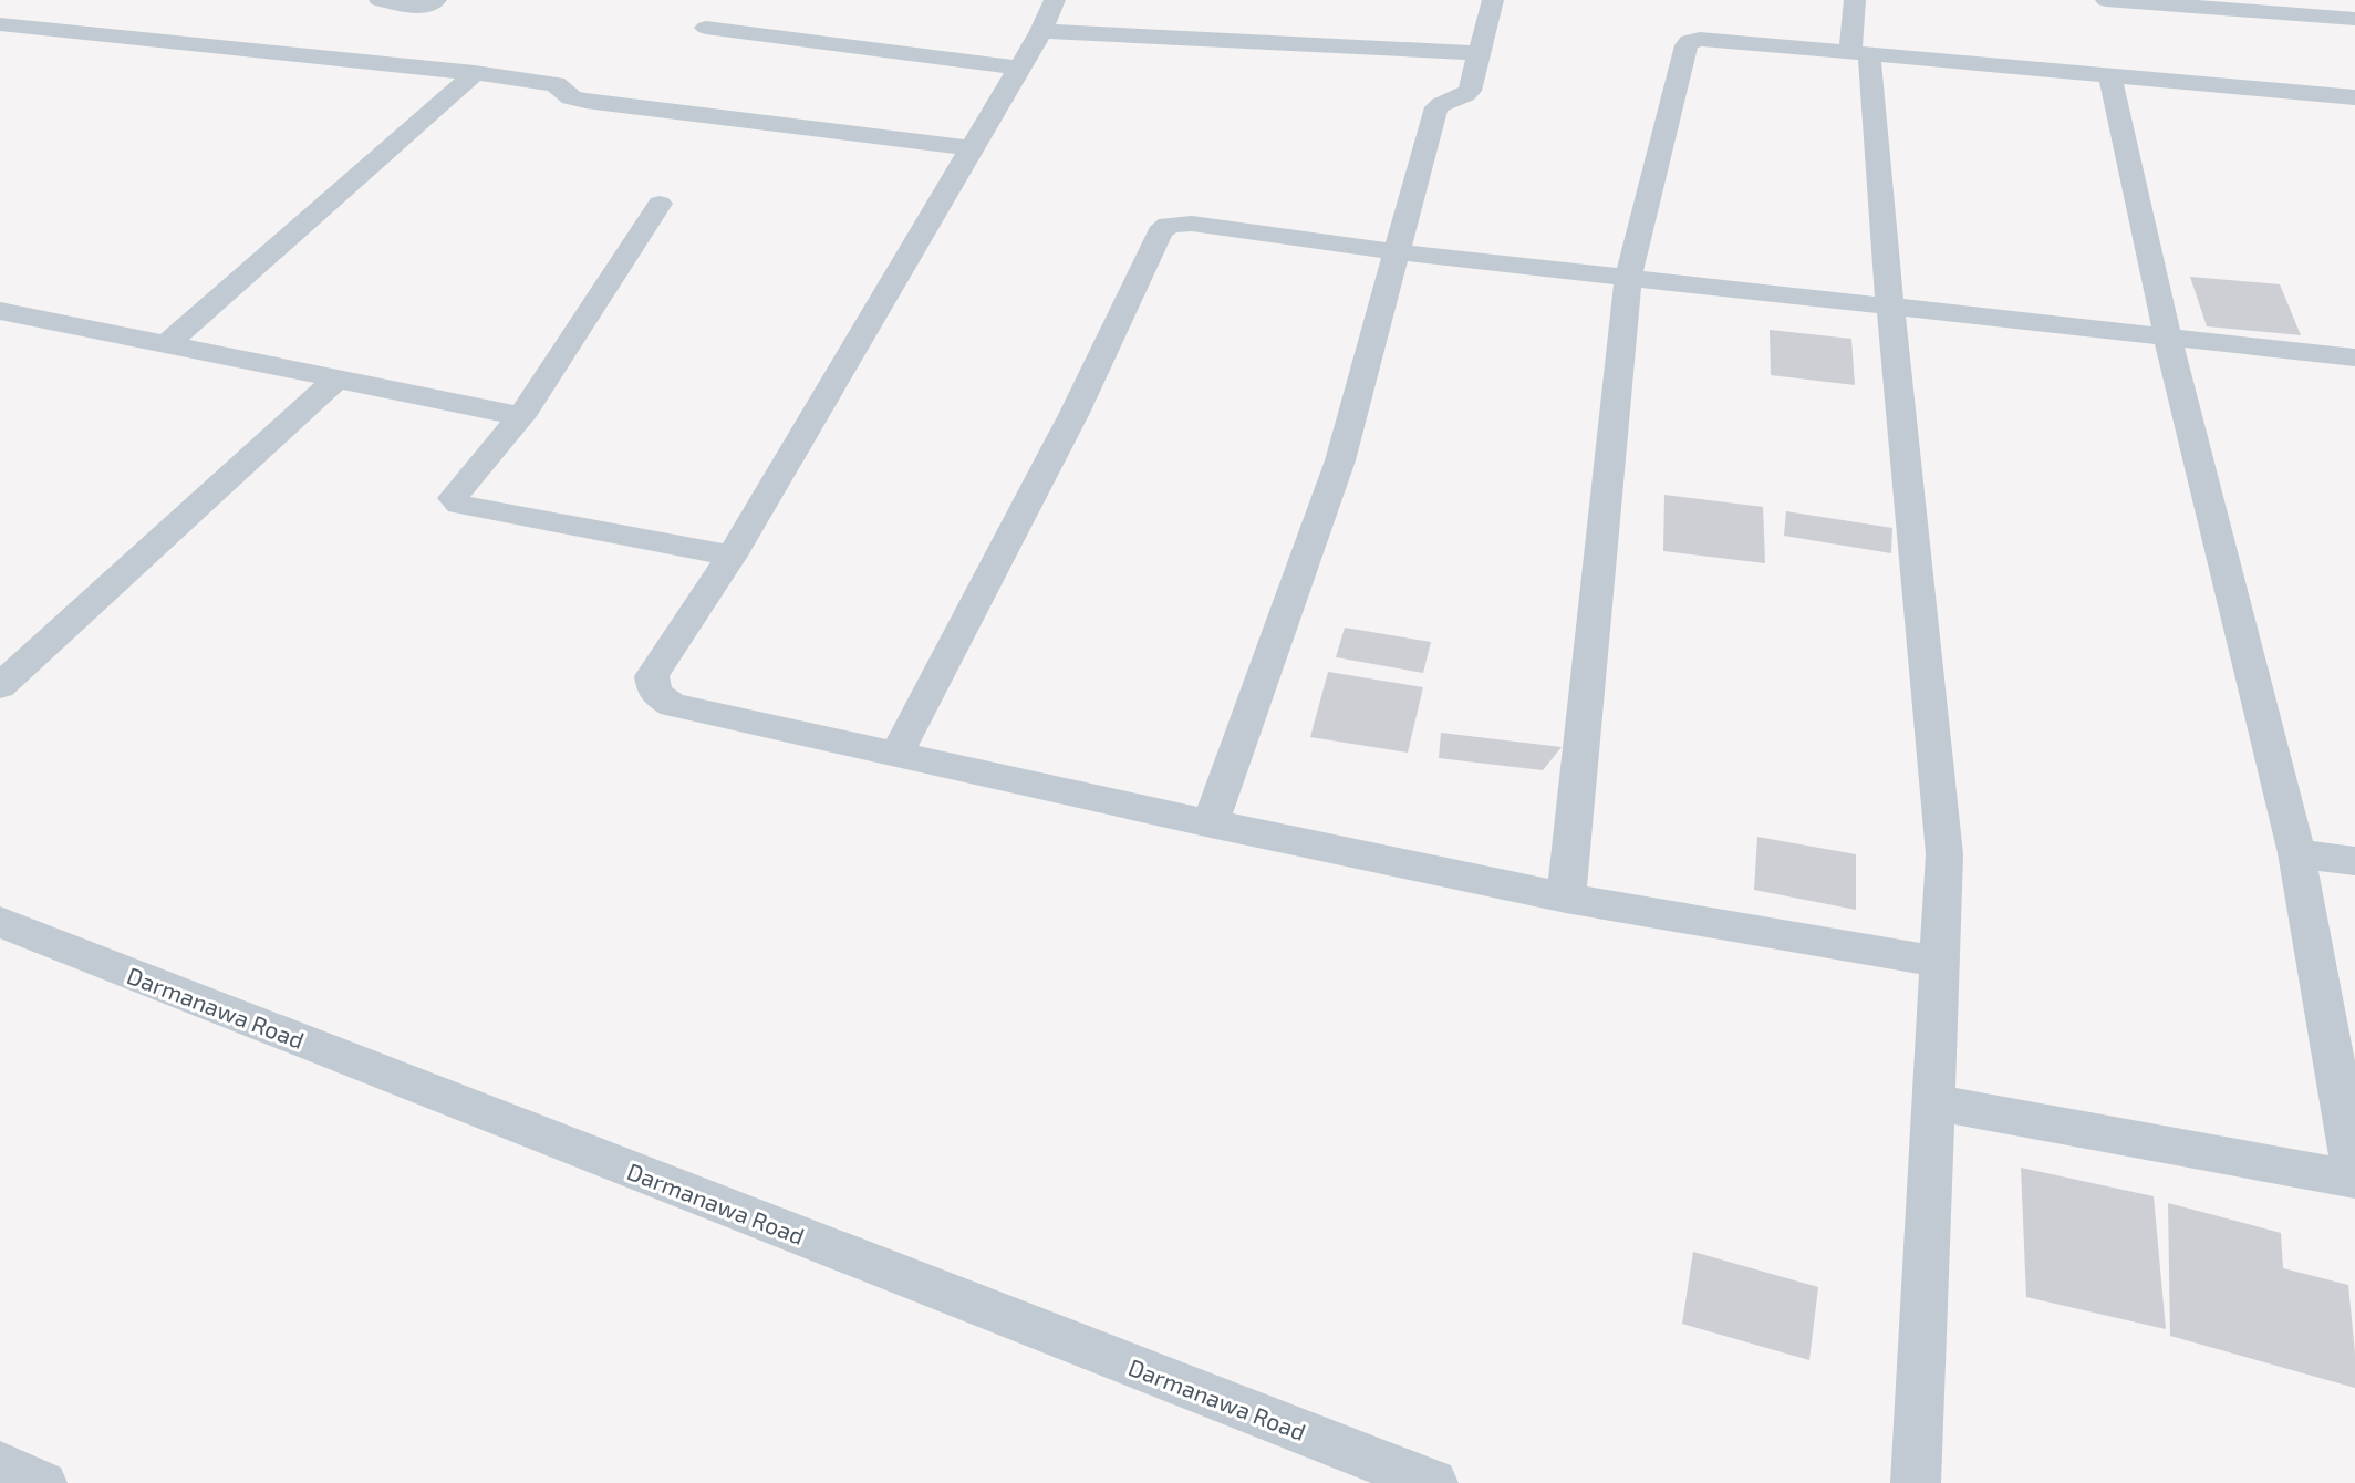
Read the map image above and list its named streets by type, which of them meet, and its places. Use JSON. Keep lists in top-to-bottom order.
{
  "streets": {
    "street": ["Darmanawa Road"]
  }
}
